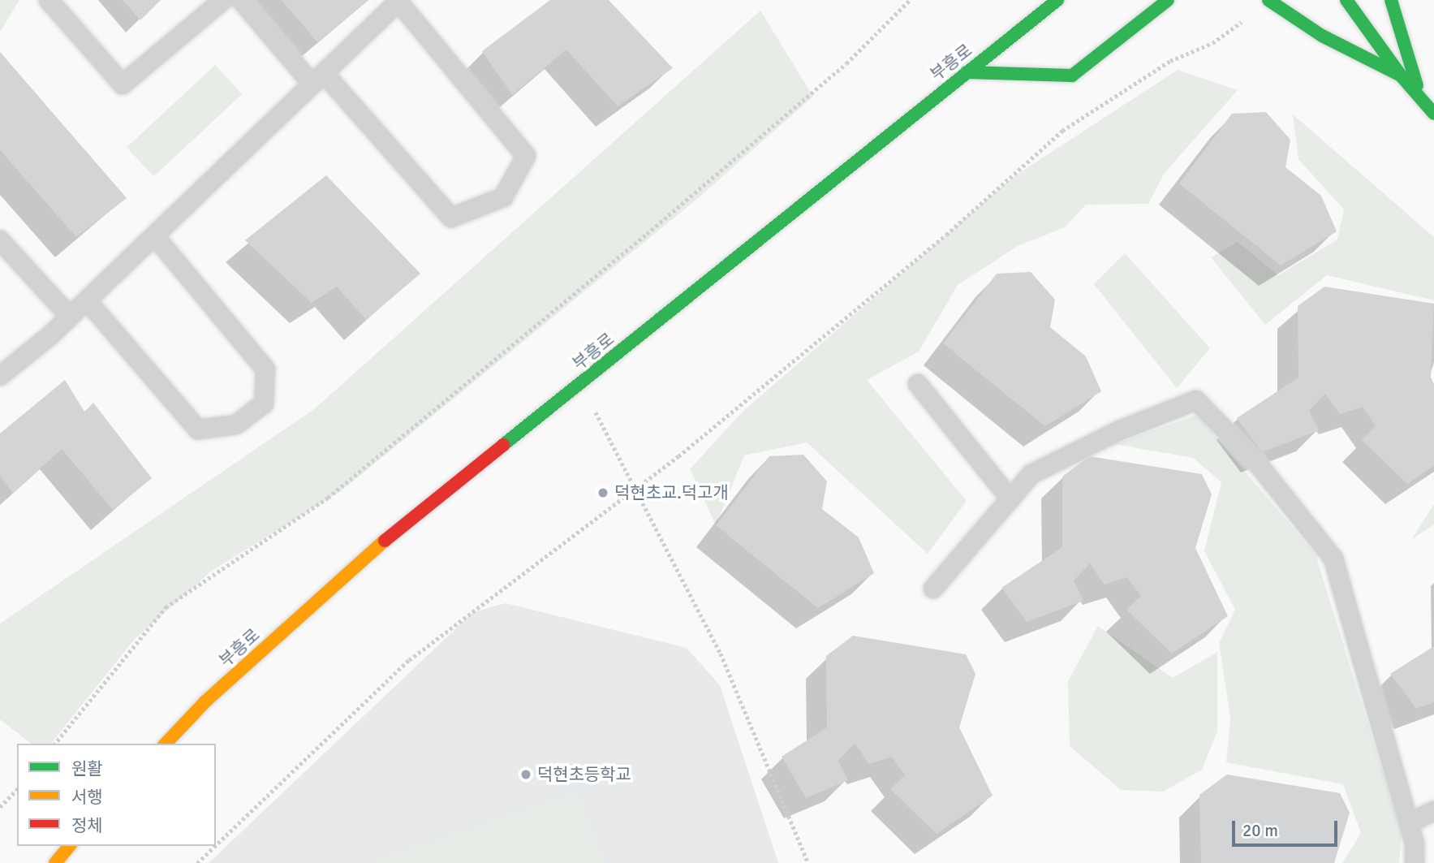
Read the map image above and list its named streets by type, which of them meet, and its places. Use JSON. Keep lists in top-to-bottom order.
{
  "streets": {
    "main road": ["부흥로"]
  },
  "places": ["덕현초교.덕고개", "덕현초등학교"],
  "legend": ["원활", "서행", "정체"],
  "scale_bar": "20 m"
}
